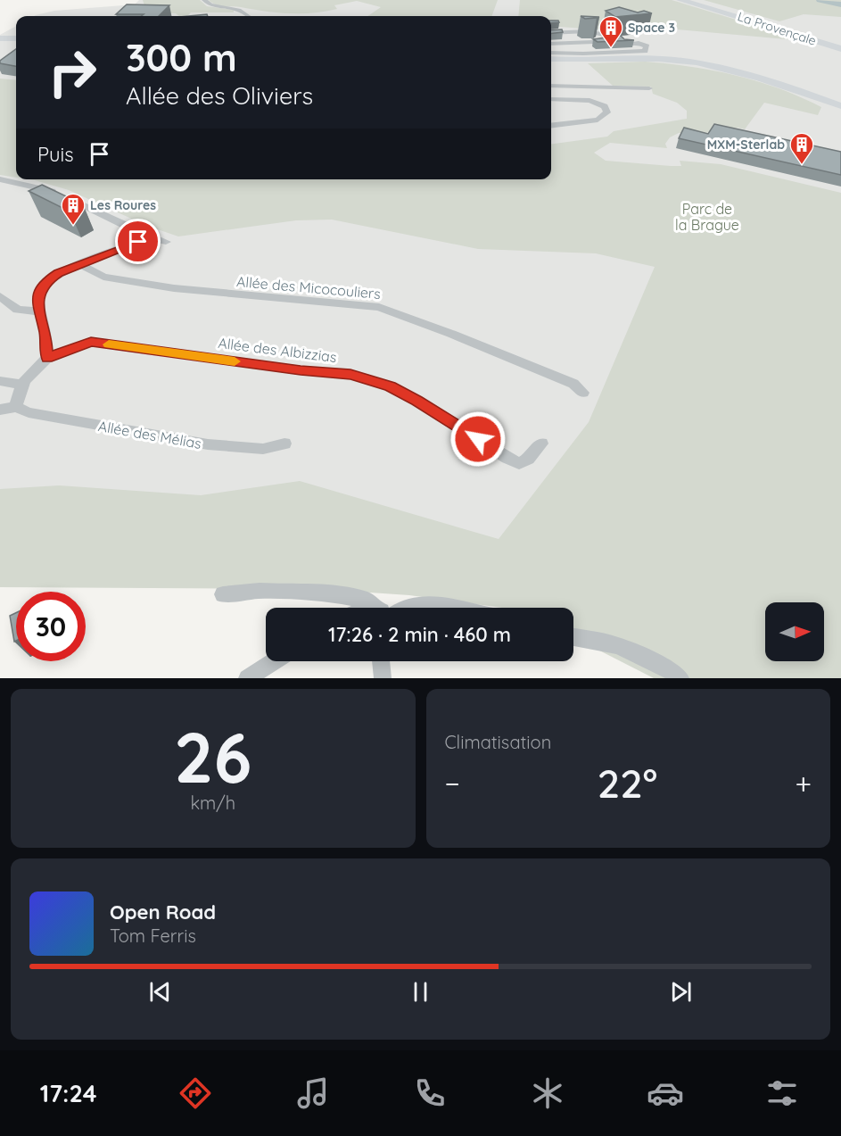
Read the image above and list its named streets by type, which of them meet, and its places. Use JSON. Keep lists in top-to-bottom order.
{
  "streets": {
    "highway": ["La Provençale"],
    "street": ["Allée des Micocouliers", "Allée des Albizzias", "Allée des Mélias"]
  },
  "parks": ["Parc de la Brague"],
  "places": {
    "building": ["Space 3", "MXM-Sterlab", "Les Roures"]
  },
  "north": "right",
  "page": {
    "turn": ["300 m", "Allée des Oliviers"],
    "then": "Puis",
    "limit": "30",
    "trip": "17:26 · 2 min · 460 m",
    "tile": [
      ["26", "km/h"],
      "Climatisation"
    ],
    "heat": ["−", "22°", "+"],
    "song": ["Open Road", "Tom Ferris"],
    "tabs": "17:24"
  }
}
